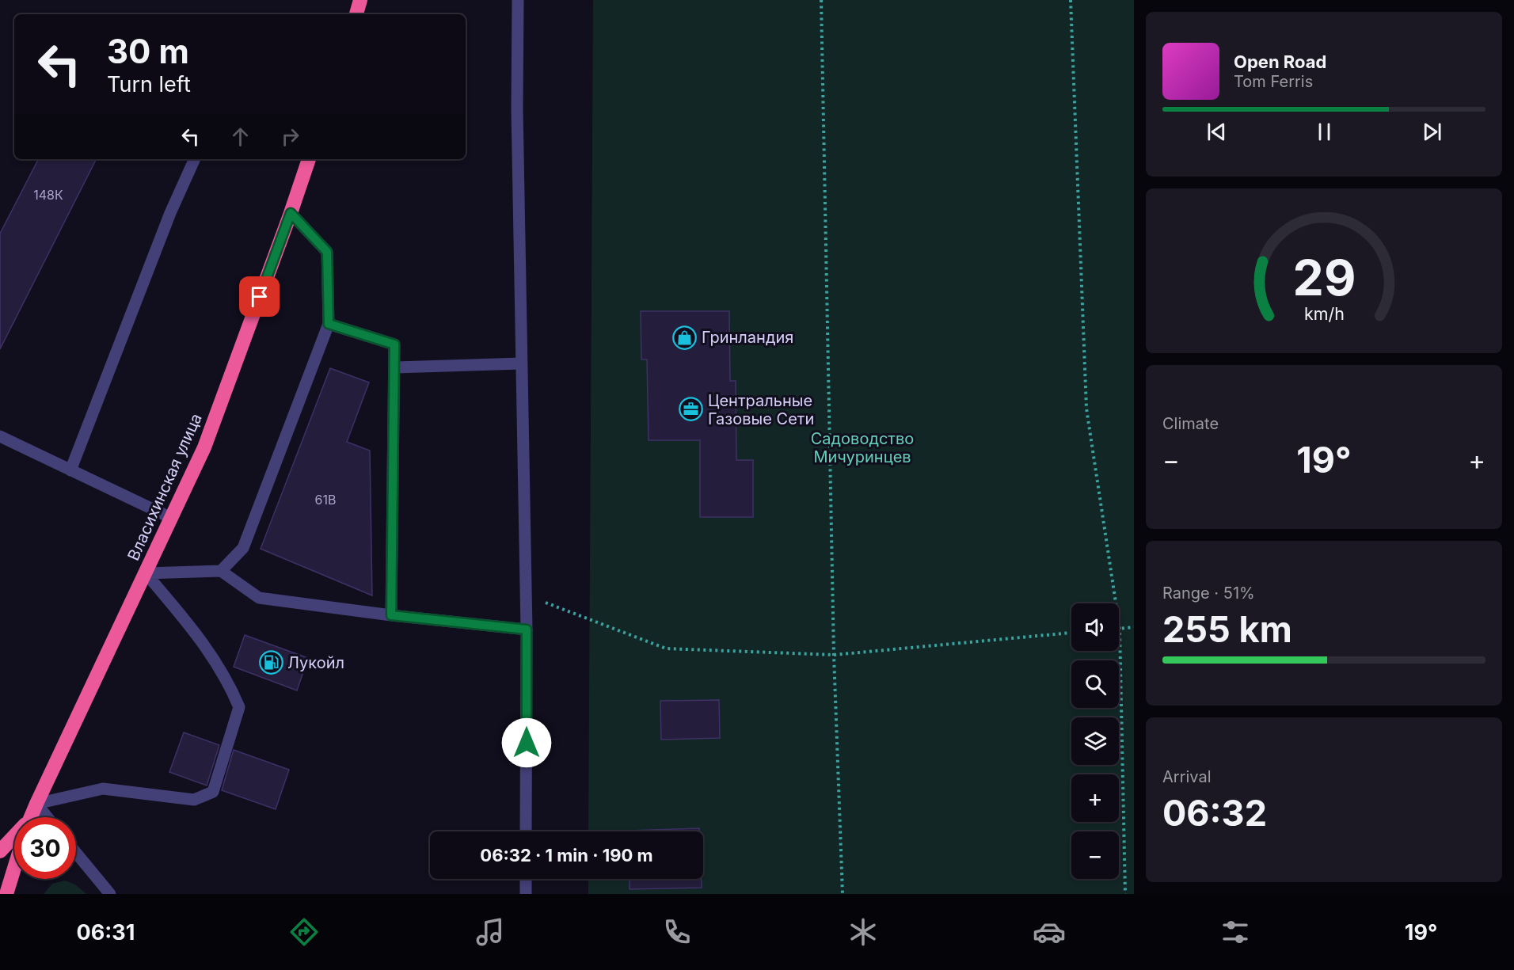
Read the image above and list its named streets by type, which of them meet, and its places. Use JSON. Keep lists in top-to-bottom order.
{
  "streets": {
    "highway": ["Власихинская улица"]
  },
  "parks": ["Садоводство Мичуринцев"],
  "places": {
    "shop": ["Гринландия"],
    "office": ["Центральные Газовые Сети"],
    "fuel station": ["Лукойл"]
  },
  "house_numbers": ["148К", "61В"],
  "page": {
    "turn": ["30 m", "Turn left"],
    "song": ["Open Road", "Tom Ferris"],
    "tile": [
      "Climate",
      ["Range · 51%", "255 km"],
      ["Arrival", "06:32"]
    ],
    "heat": ["−", "19°", "+"],
    "map_buttons": ["+", "−"],
    "limit": "30",
    "trip": "06:32 · 1 min · 190 m",
    "tabs": ["06:31", "19°"],
    "gauge": ["29", "km/h"]
  }
}
